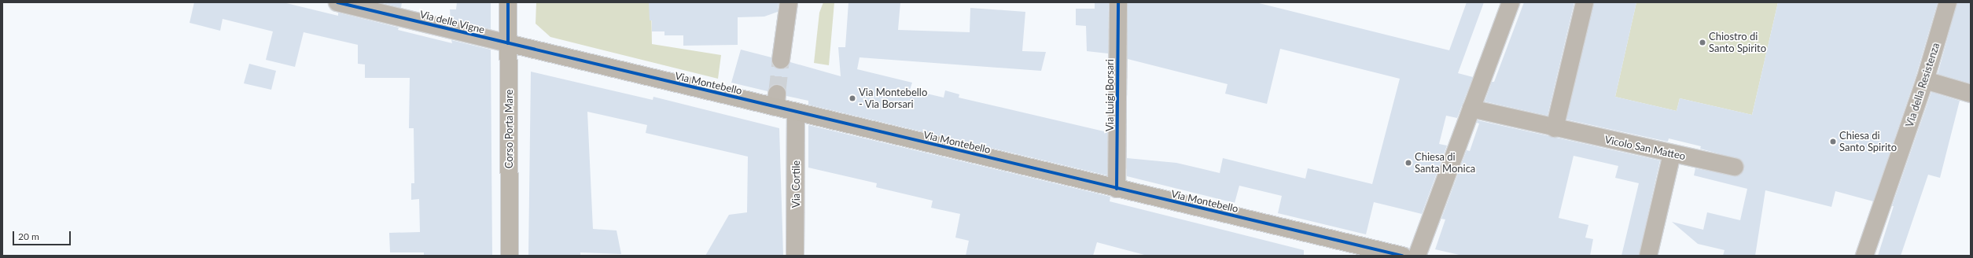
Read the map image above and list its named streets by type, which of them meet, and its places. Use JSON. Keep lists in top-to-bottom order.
{
  "streets": {
    "street": [
      "Via delle Vigne",
      "Via Montebello",
      "Via della Resistenza",
      "Via Luigi Borsari",
      "Corso Porta Mare",
      "Vicolo San Matteo",
      "Via Cortile"
    ]
  },
  "crossings": [
    ["Via delle Vigne", "Via Montebello"],
    ["Via delle Vigne", "Corso Porta Mare"],
    ["Via Montebello", "Via Luigi Borsari"],
    ["Via Montebello", "Corso Porta Mare"],
    ["Via Montebello", "Via Cortile"]
  ],
  "places": [
    "Chiostro di Santo Spirito",
    "Via Montebello - Via Borsari",
    "Chiesa di Santo Spirito",
    "Chiesa di Santa Monica"
  ],
  "scale_bar": "20 m"
}
